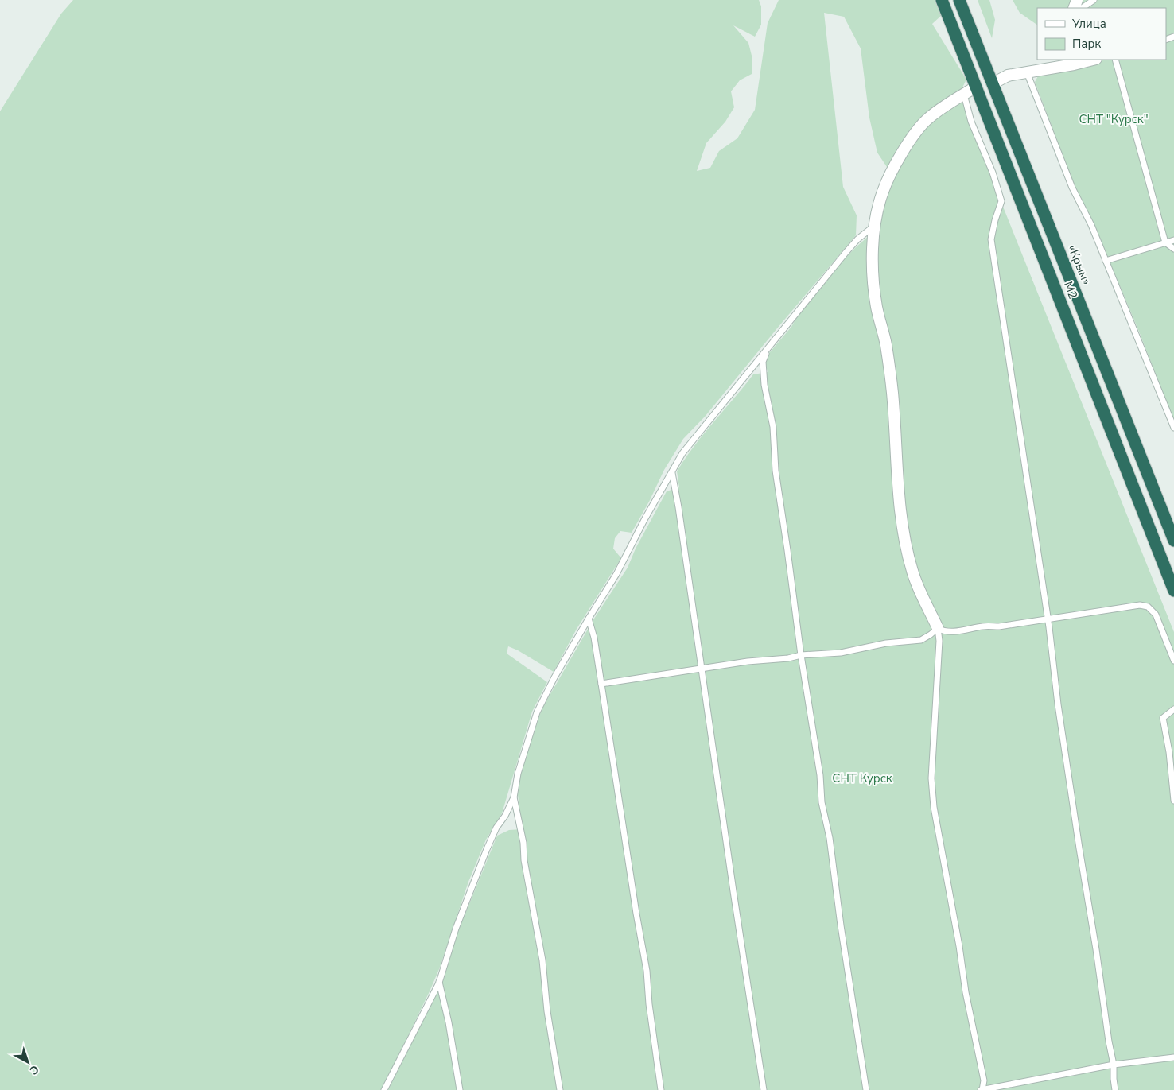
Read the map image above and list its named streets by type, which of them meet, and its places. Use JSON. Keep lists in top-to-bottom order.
{
  "streets": {
    "highway": ["«Крым»", "М2"]
  },
  "parks": ["СНТ \"Курск\"", "СНТ Курск"],
  "legend": ["Улица", "Парк"],
  "north": "bottom right"
}
